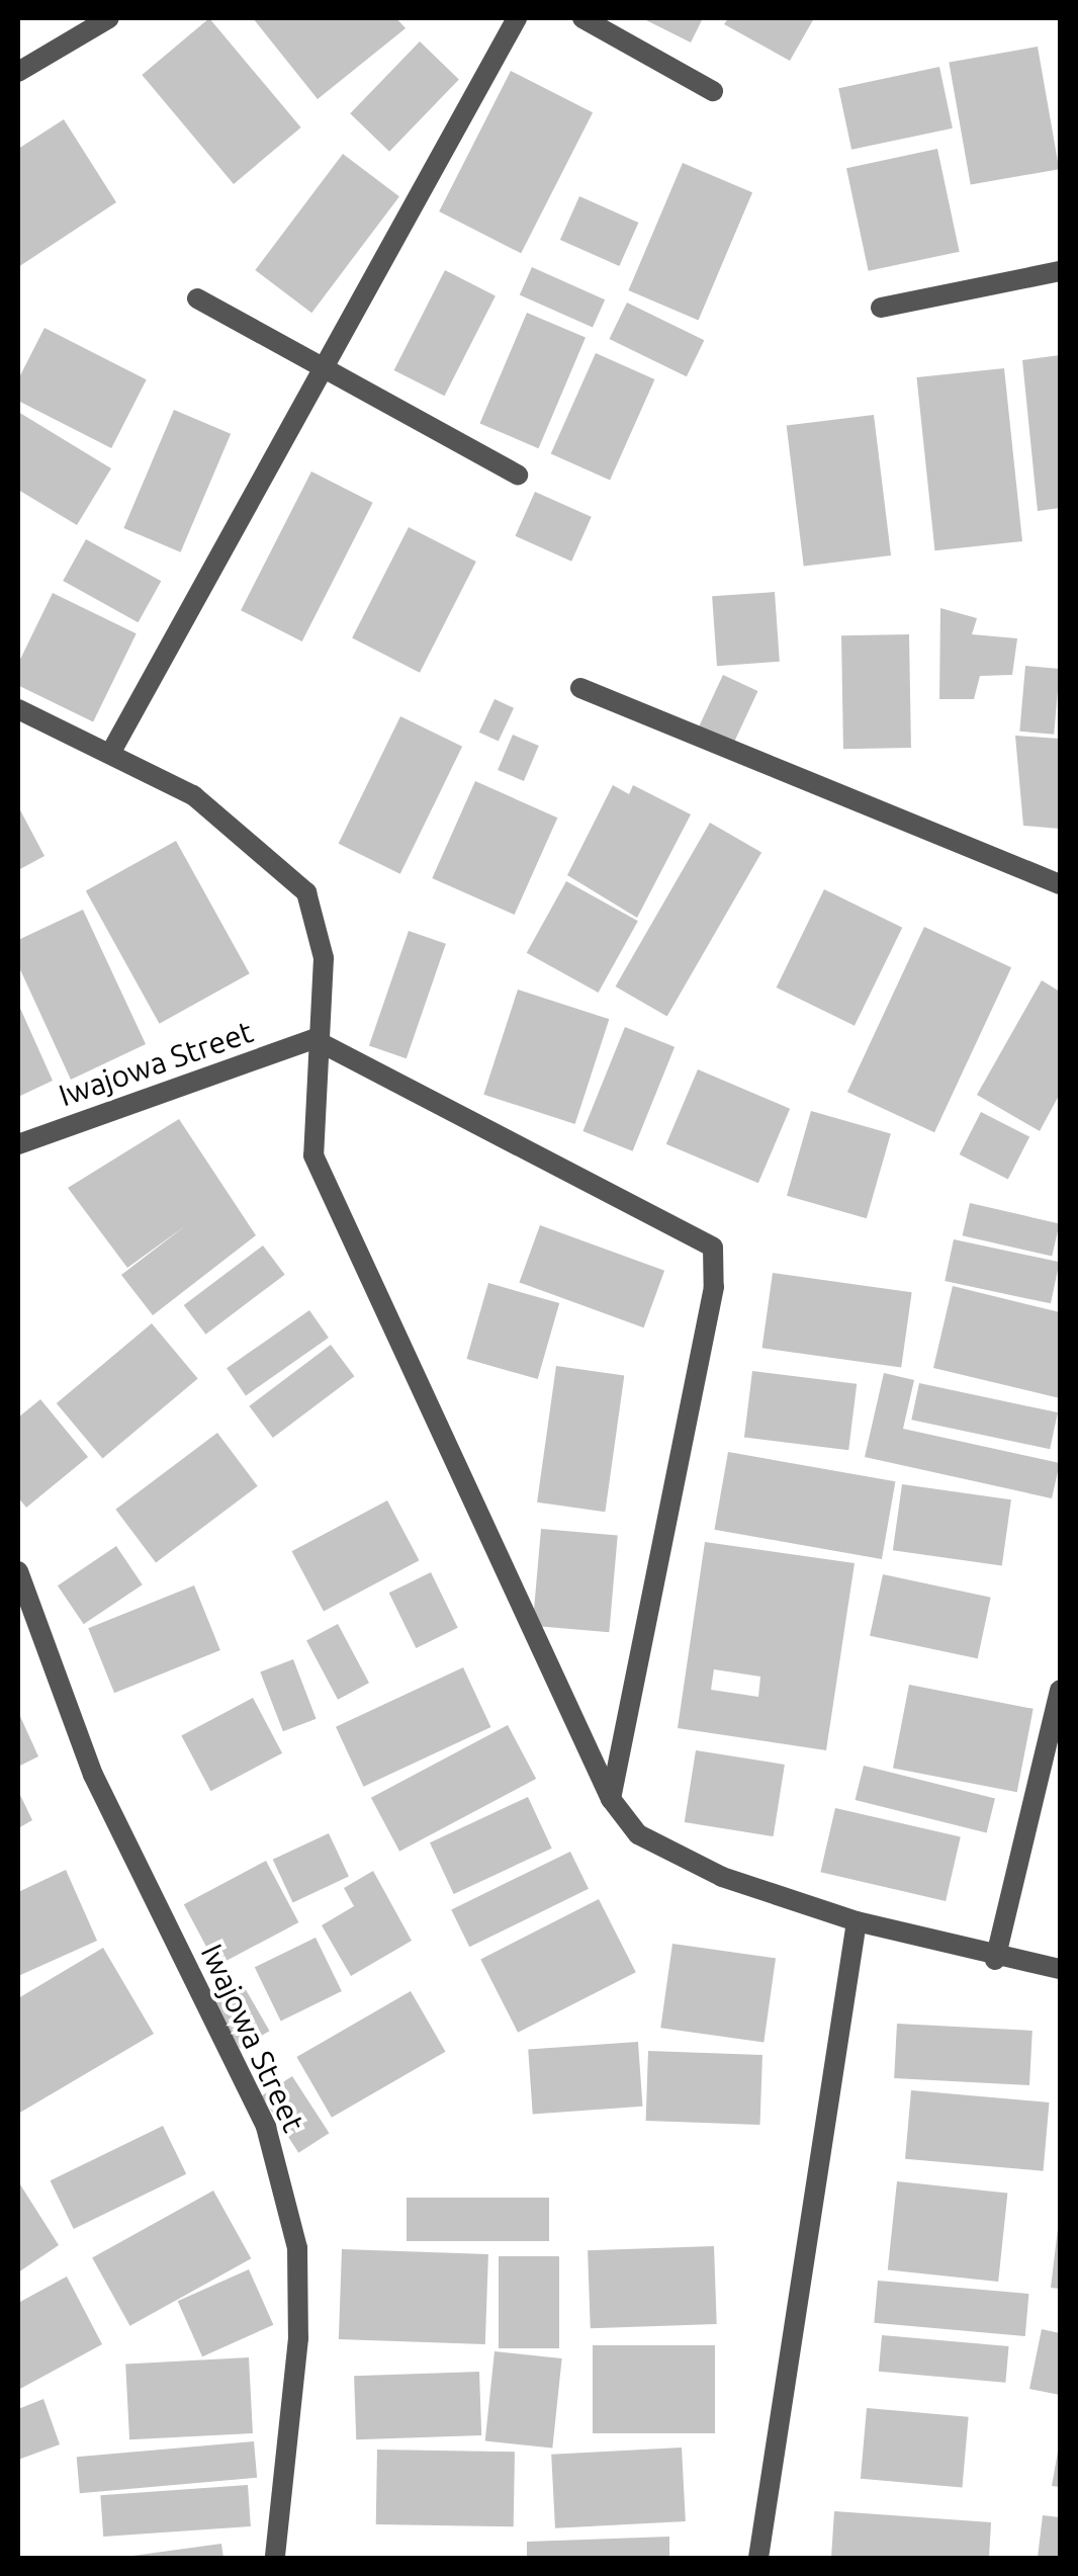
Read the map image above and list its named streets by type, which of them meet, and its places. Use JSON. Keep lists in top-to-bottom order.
{
  "streets": {
    "street": ["Iwajowa Street"]
  }
}
